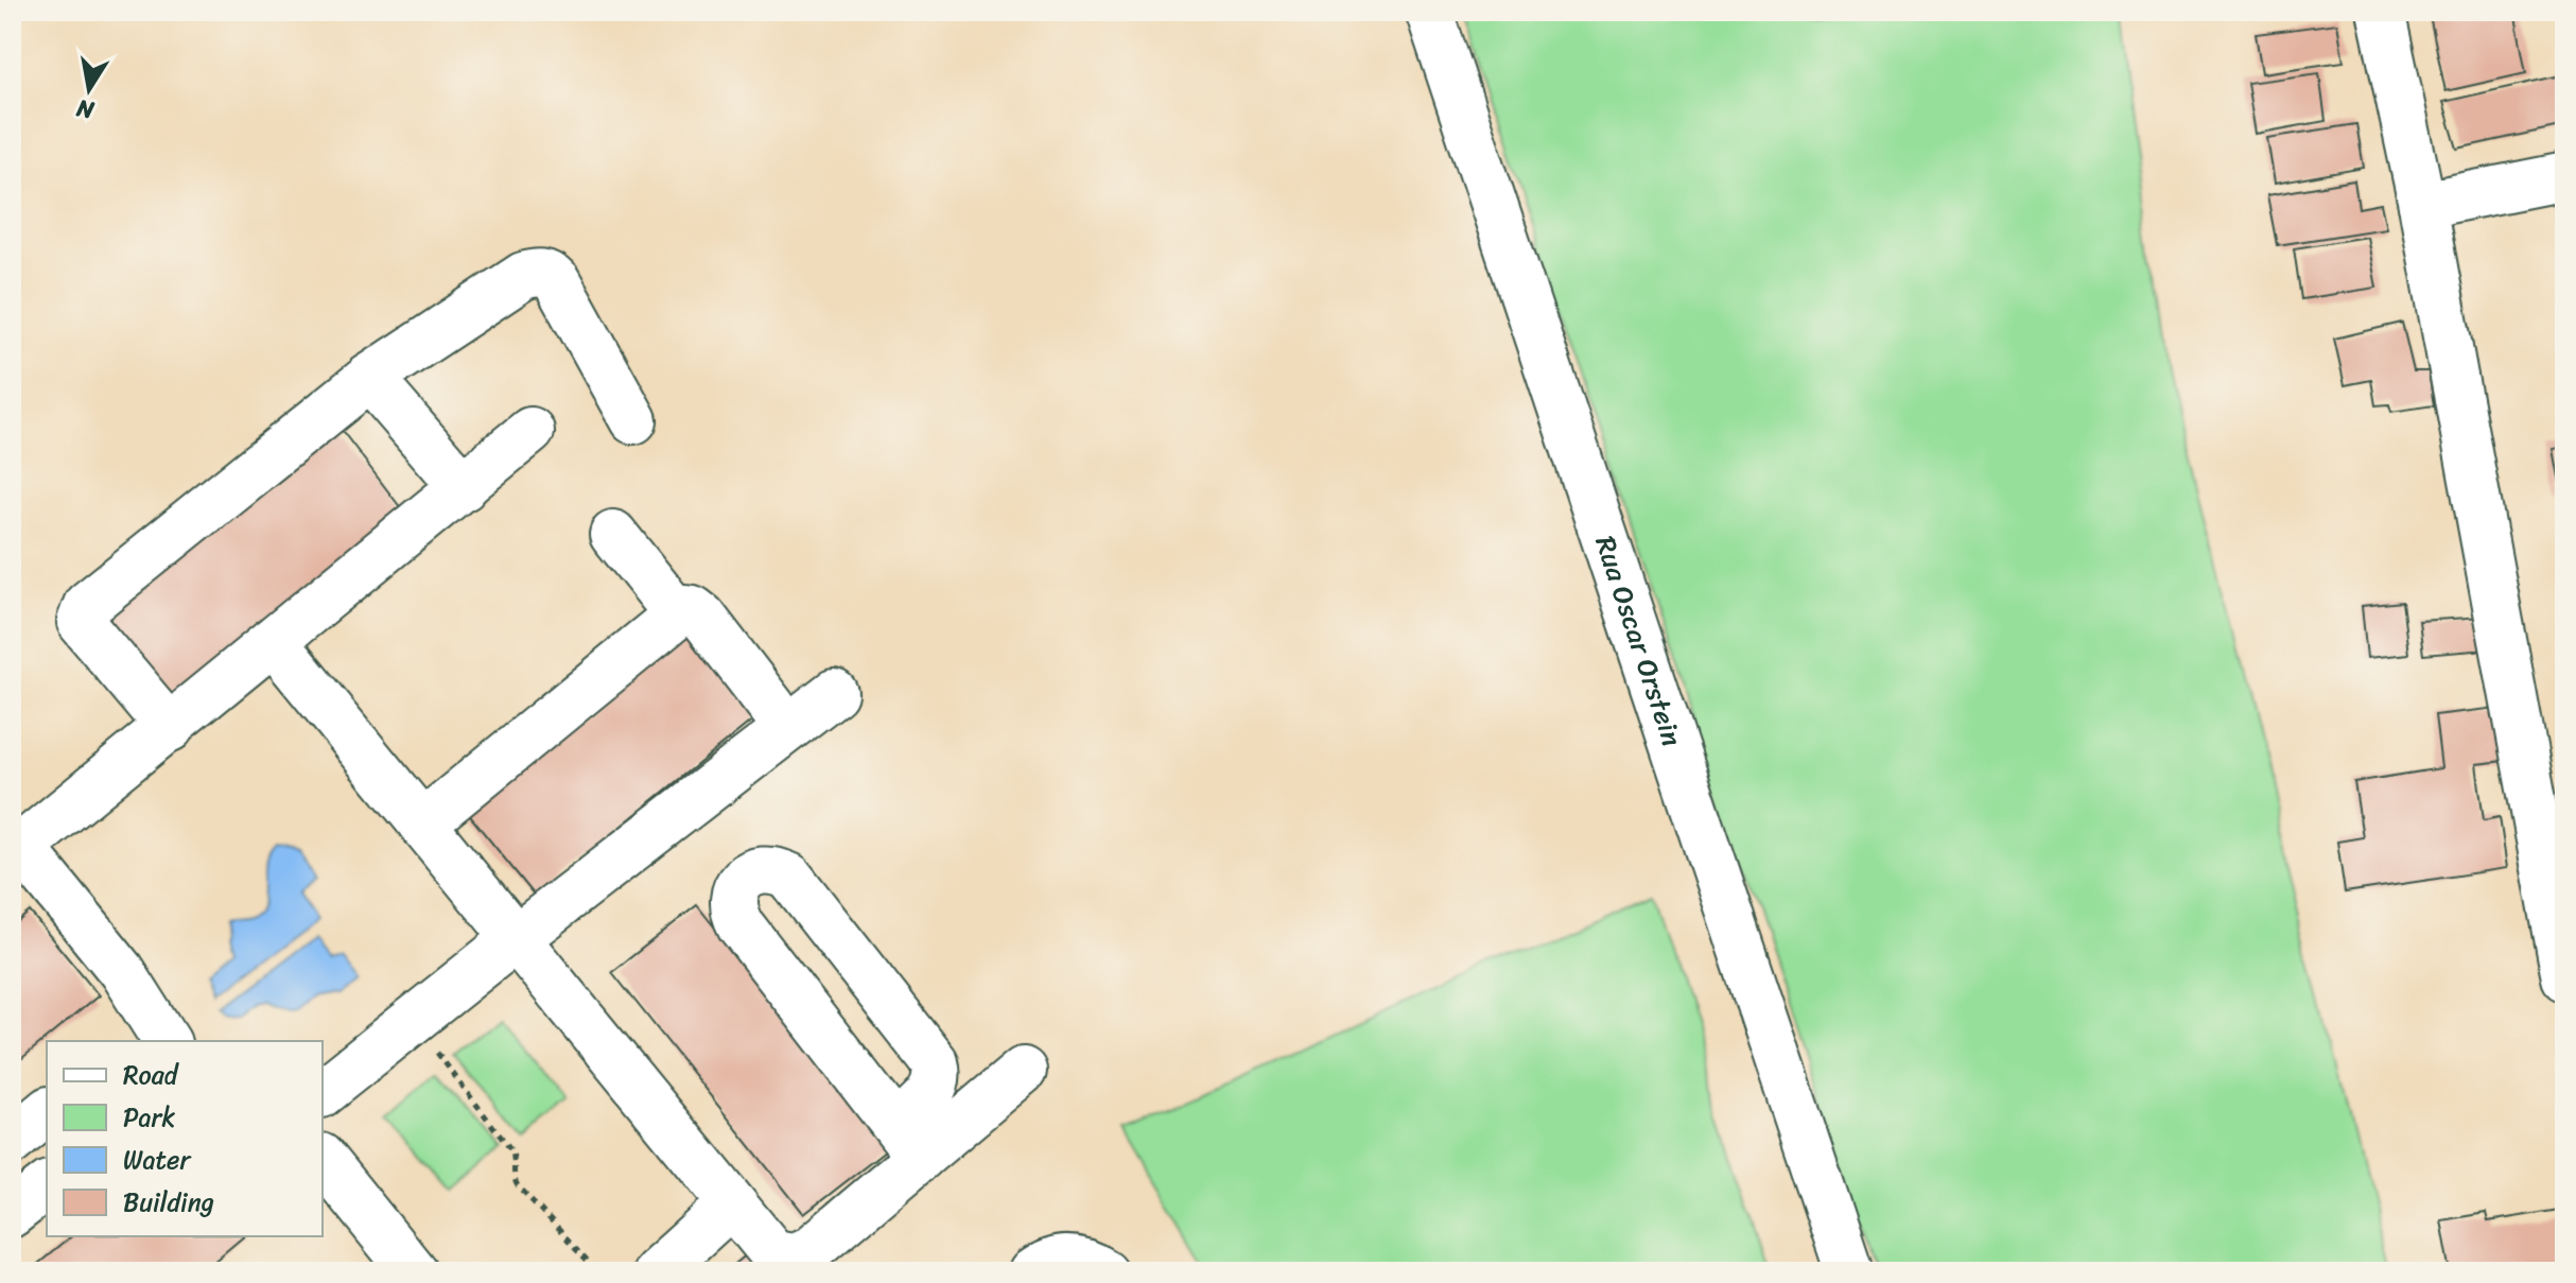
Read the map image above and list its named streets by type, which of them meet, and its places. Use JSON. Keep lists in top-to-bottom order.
{
  "streets": {
    "street": ["Rua Oscar Orstein"]
  },
  "legend": [
    "Road",
    "Park",
    "Water",
    "Building"
  ],
  "north": "bottom"
}
